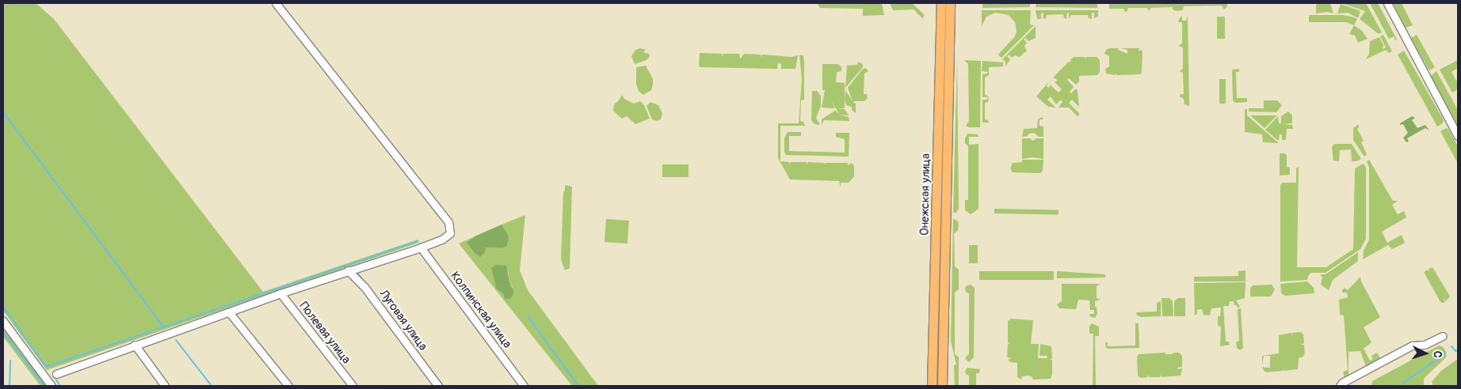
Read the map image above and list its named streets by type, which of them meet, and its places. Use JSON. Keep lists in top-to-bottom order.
{
  "streets": {
    "main road": ["Онежская улица"],
    "street": ["Колпинская улица", "Луговая улица", "Полевая улица"]
  },
  "north": "right"
}
